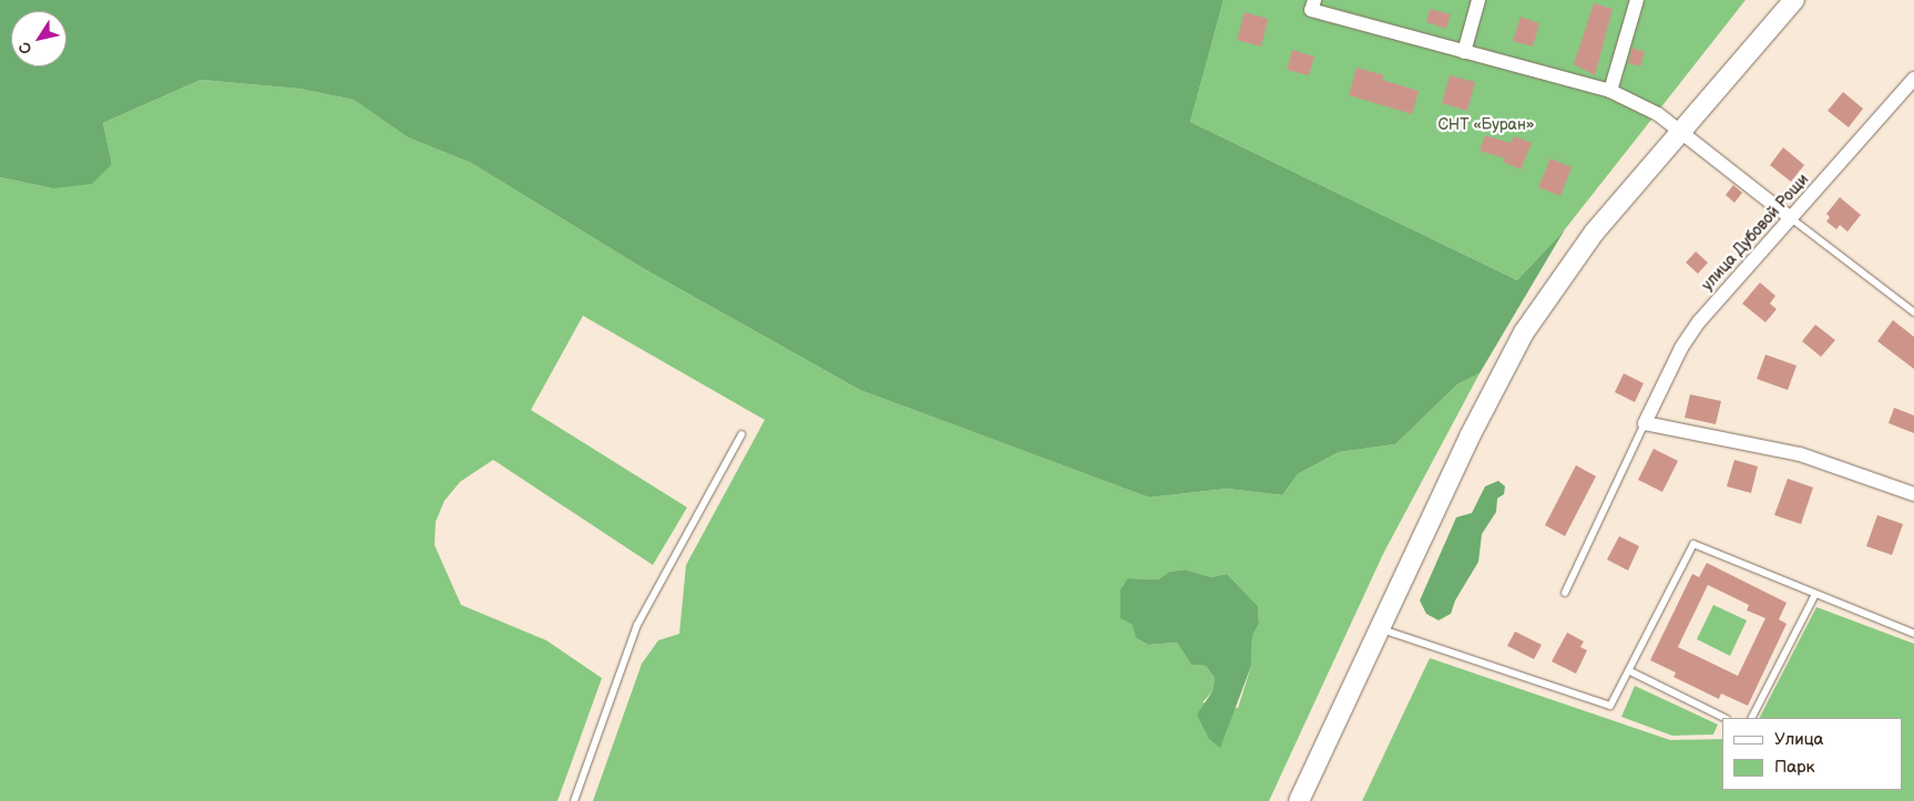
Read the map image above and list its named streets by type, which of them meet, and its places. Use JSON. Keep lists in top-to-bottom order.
{
  "streets": {
    "street": ["улица Дубовой Рощи"]
  },
  "parks": ["СНТ «Буран»"],
  "legend": ["Улица", "Парк"],
  "north": "bottom left"
}
